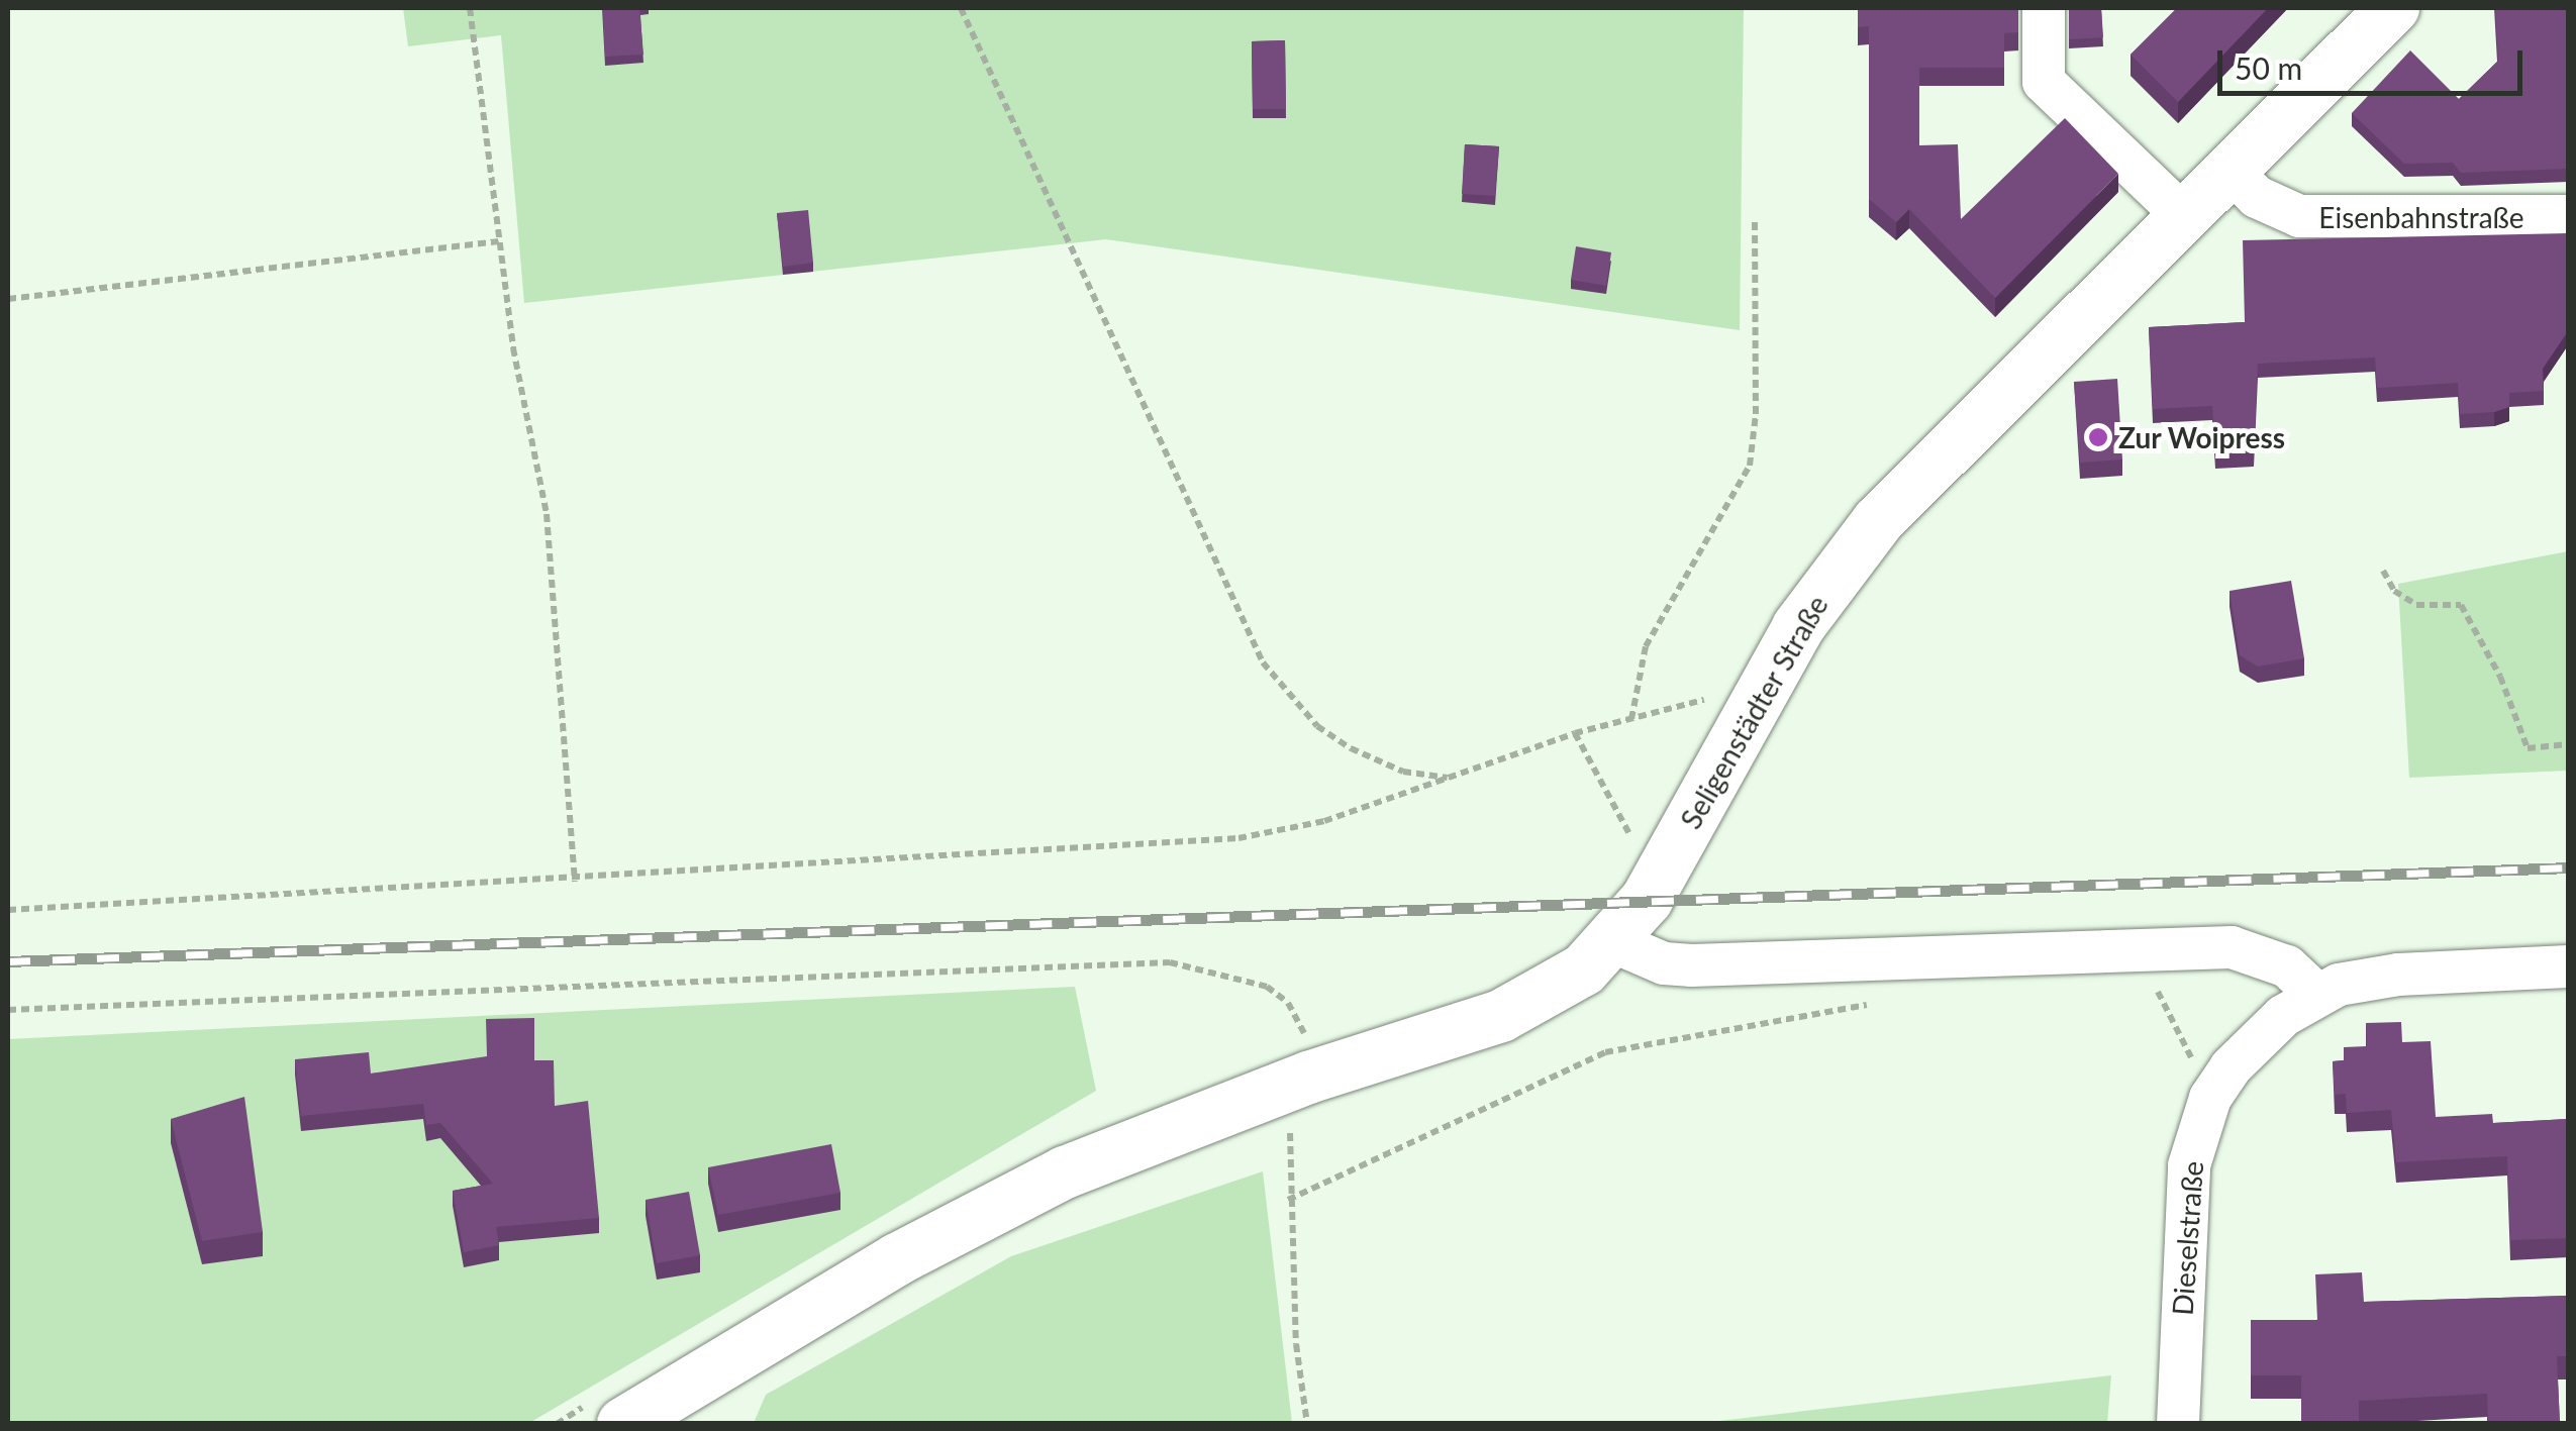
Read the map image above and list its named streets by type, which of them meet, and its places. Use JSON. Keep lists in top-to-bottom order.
{
  "streets": {
    "main road": ["Seligenstädter Straße"],
    "street": ["Eisenbahnstraße", "Dieselstraße"]
  },
  "crossings": [
    ["Eisenbahnstraße", "Seligenstädter Straße"]
  ],
  "places": ["Zur Woipress"],
  "scale_bar": "50 m"
}
